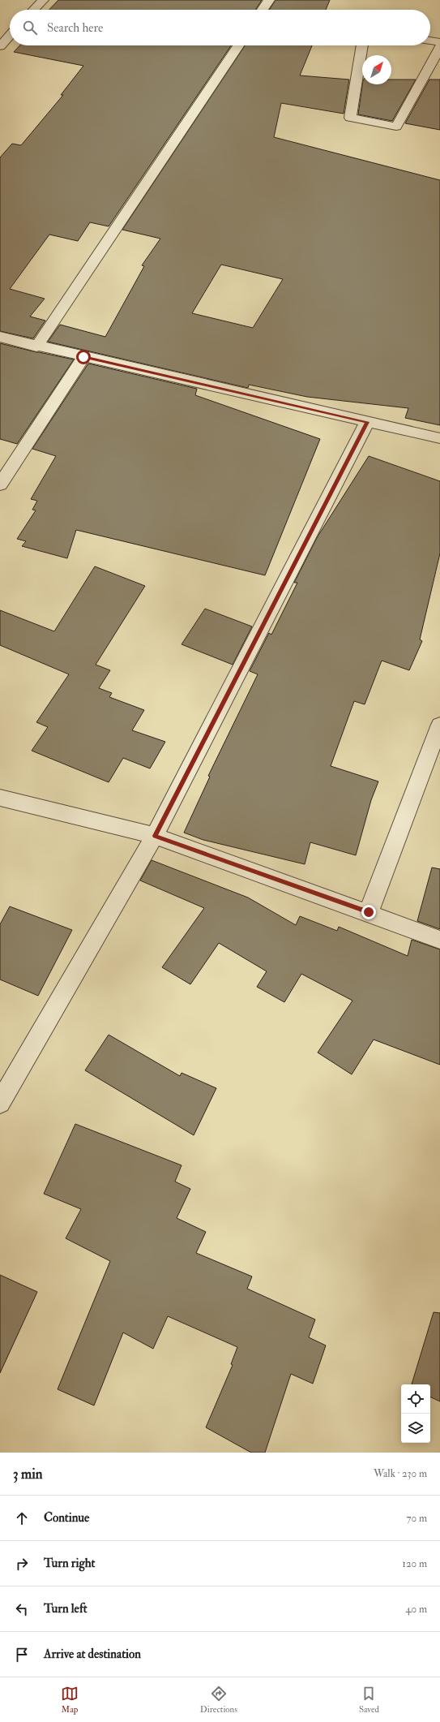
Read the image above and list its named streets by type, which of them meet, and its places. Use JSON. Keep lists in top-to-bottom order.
{
  "north": "top right",
  "page": {
    "search": "Search here",
    "heading": ["3 min", "Walk · 230 m"],
    "list": [
      ["Continue", "70 m"],
      ["Turn right", "120 m"],
      ["Turn left", "40 m"],
      "Arrive at destination"
    ],
    "nav": ["Map", "Directions", "Saved"]
  }
}
